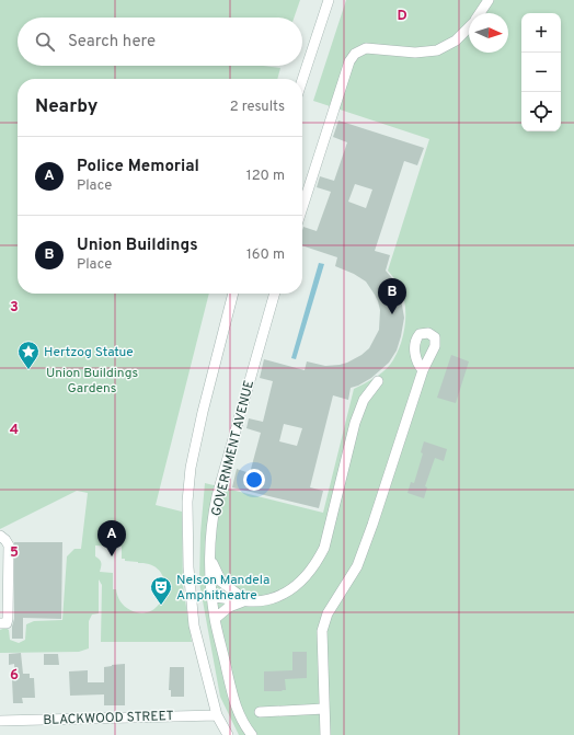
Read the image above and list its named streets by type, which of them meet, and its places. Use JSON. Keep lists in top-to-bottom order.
{
  "streets": {
    "street": ["GOVERNMENT AVENUE", "BLACKWOOD STREET"]
  },
  "parks": ["Union Buildings Gardens"],
  "places": {
    "place": ["Hertzog Statue"],
    "theatre": ["Nelson Mandela Amphitheatre"]
  },
  "north": "right",
  "page": {
    "map_buttons": ["+", "−"],
    "search": "Search here",
    "heading": ["Nearby", "2 results"],
    "list": [
      {
        "mark": "A",
        "name": "Police Memorial",
        "note": "Place",
        "value": "120 m"
      },
      {
        "mark": "B",
        "name": "Union Buildings",
        "note": "Place",
        "value": "160 m"
      }
    ],
    "pins": ["B", "A"]
  },
  "grid": {
    "columns": ["D"],
    "rows": [
      "3",
      "4",
      "5",
      "6"
    ]
  }
}
